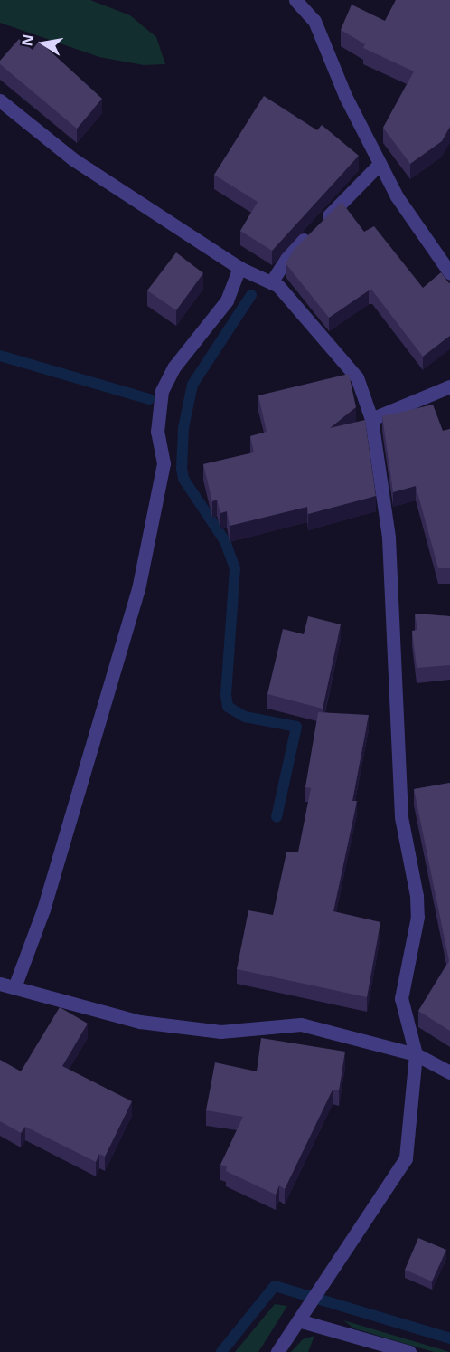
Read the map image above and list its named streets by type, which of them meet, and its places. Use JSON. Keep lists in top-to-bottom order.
{
  "north": "left"
}
